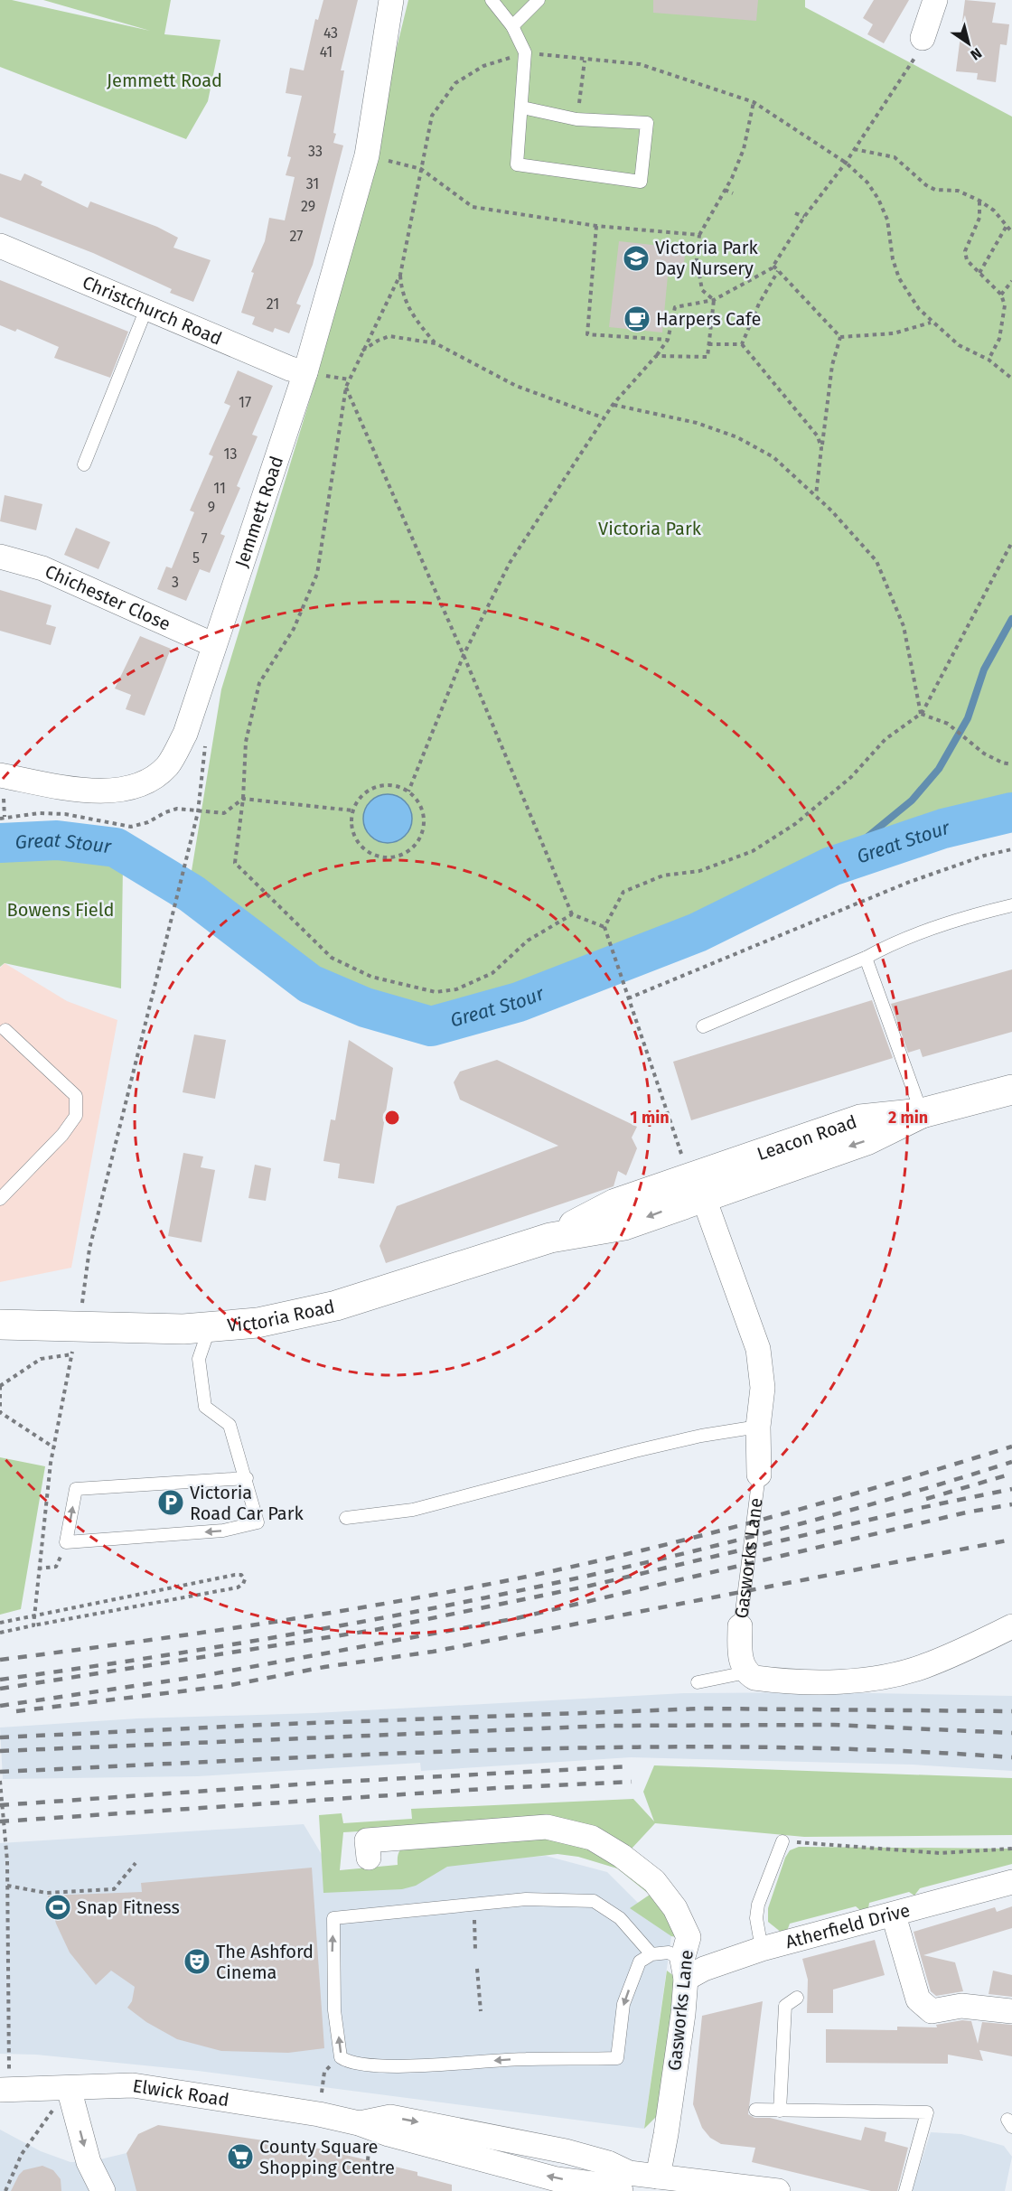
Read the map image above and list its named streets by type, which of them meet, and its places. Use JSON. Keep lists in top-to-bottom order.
{
  "streets": {
    "street": [
      "Christchurch Road",
      "Jemmett Road",
      "Chichester Close",
      "Leacon Road",
      "Victoria Road",
      "Gasworks Lane",
      "Atherfield Drive",
      "Elwick Road"
    ]
  },
  "crossings": [
    ["Christchurch Road", "Jemmett Road"],
    ["Jemmett Road", "Chichester Close"],
    ["Leacon Road", "Victoria Road"],
    ["Leacon Road", "Gasworks Lane"],
    ["Victoria Road", "Gasworks Lane"],
    ["Gasworks Lane", "Atherfield Drive"],
    ["Gasworks Lane", "Elwick Road"]
  ],
  "water": ["Great Stour"],
  "parks": ["Jemmett Road", "Victoria Park", "Bowens Field"],
  "places": {
    "school or university": ["Victoria Park Day Nursery"],
    "cafe": ["Harpers Cafe"],
    "parking": ["Victoria Road Car Park"],
    "sports": ["Snap Fitness"],
    "theatre": ["The Ashford Cinema"],
    "supermarket": ["County Square Shopping Centre"]
  },
  "house_numbers": [
    "43",
    "41",
    "33",
    "31",
    "29",
    "27",
    "21",
    "17",
    "13",
    "11",
    "9",
    "7",
    "5",
    "3"
  ],
  "north": "bottom right",
  "rings": ["1 min", "2 min"]
}
